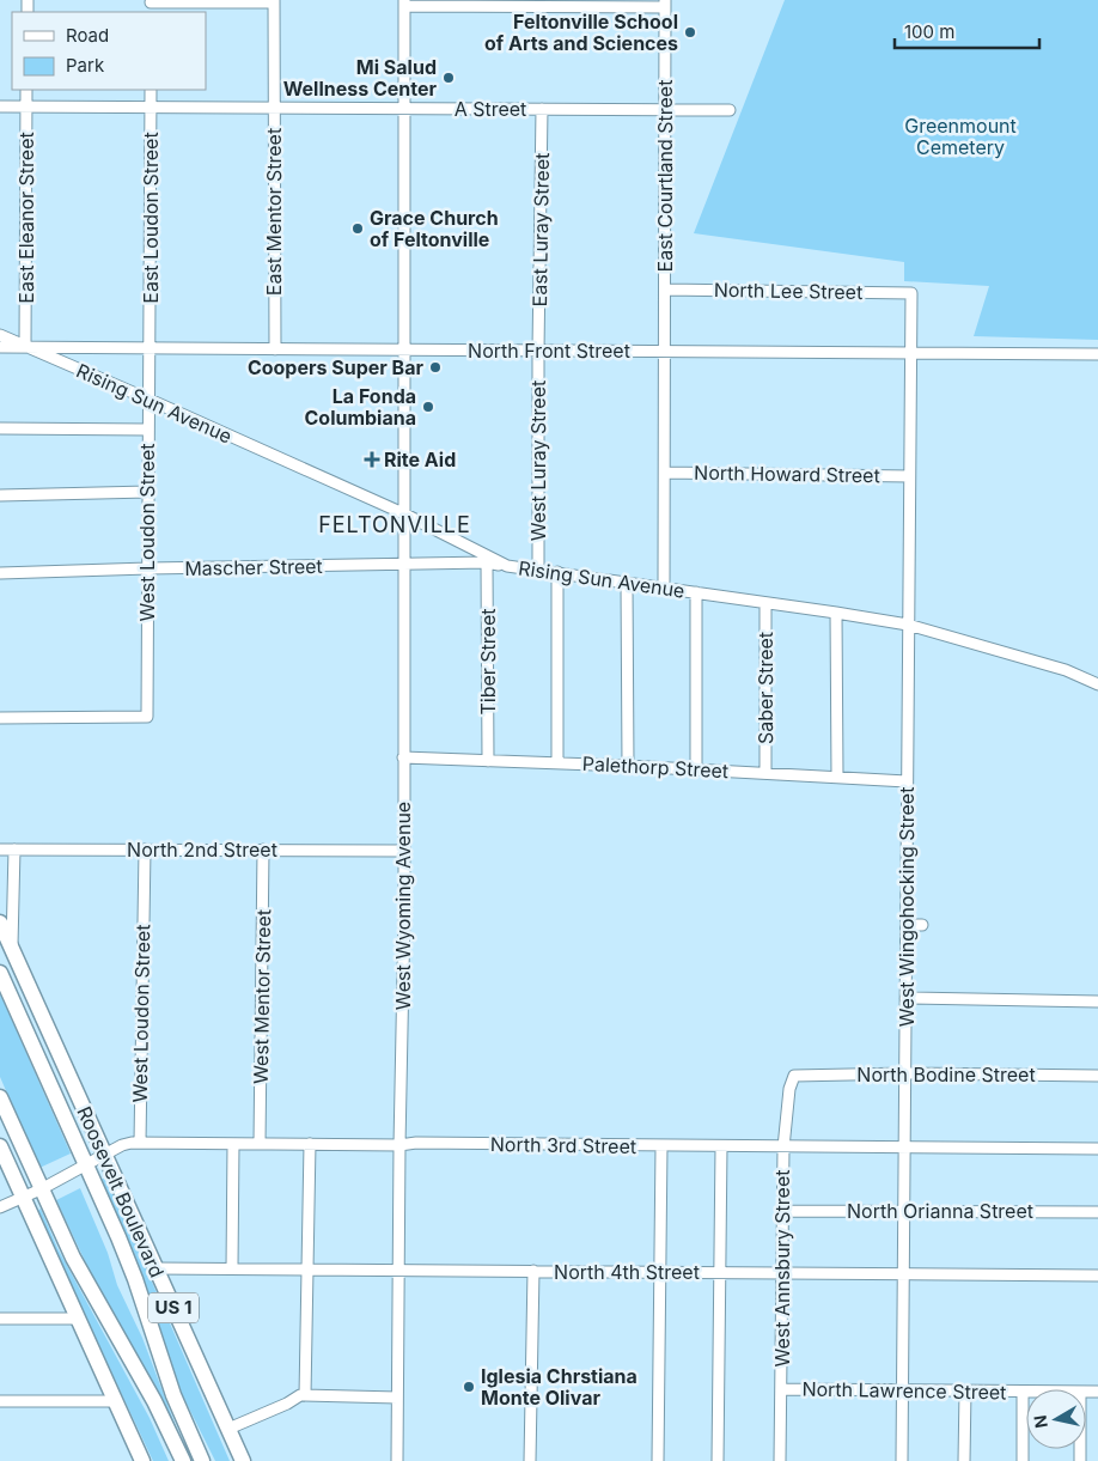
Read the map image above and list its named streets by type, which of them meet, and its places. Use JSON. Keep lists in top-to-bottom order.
{
  "streets": {
    "highway": ["Roosevelt Boulevard", "US 1"],
    "street": [
      "A Street",
      "East Courtland Street",
      "East Mentor Street",
      "East Eleanor Street",
      "East Loudon Street",
      "East Luray Street",
      "North Lee Street",
      "North Front Street",
      "Rising Sun Avenue",
      "West Luray Street",
      "North Howard Street",
      "West Loudon Street",
      "Mascher Street",
      "Tiber Street",
      "Saber Street",
      "Palethorp Street",
      "North 2nd Street",
      "West Wyoming Avenue",
      "West Wingohocking Street",
      "West Mentor Street",
      "North Bodine Street",
      "North 3rd Street",
      "North Orianna Street",
      "West Annsbury Street",
      "North 4th Street",
      "North Lawrence Street"
    ]
  },
  "crossings": [
    ["A Street", "East Courtland Street"],
    ["A Street", "East Mentor Street"],
    ["A Street", "East Eleanor Street"],
    ["A Street", "East Loudon Street"],
    ["A Street", "East Luray Street"],
    ["A Street", "West Wyoming Avenue"],
    ["East Courtland Street", "North Lee Street"],
    ["East Courtland Street", "North Front Street"],
    ["East Courtland Street", "Rising Sun Avenue"],
    ["East Courtland Street", "North Howard Street"],
    ["East Mentor Street", "North Front Street"],
    ["East Eleanor Street", "North Front Street"],
    ["East Eleanor Street", "Rising Sun Avenue"],
    ["East Loudon Street", "North Front Street"],
    ["East Loudon Street", "West Loudon Street"],
    ["East Luray Street", "North Front Street"],
    ["East Luray Street", "West Luray Street"],
    ["North Lee Street", "West Wingohocking Street"],
    ["North Front Street", "Rising Sun Avenue"],
    ["North Front Street", "West Luray Street"],
    ["North Front Street", "West Loudon Street"],
    ["North Front Street", "West Wyoming Avenue"],
    ["North Front Street", "West Wingohocking Street"],
    ["Rising Sun Avenue", "West Luray Street"],
    ["Rising Sun Avenue", "West Loudon Street"],
    ["Rising Sun Avenue", "Mascher Street"],
    ["Rising Sun Avenue", "Saber Street"],
    ["Rising Sun Avenue", "West Wyoming Avenue"],
    ["Rising Sun Avenue", "West Wingohocking Street"],
    ["North Howard Street", "West Wingohocking Street"],
    ["West Loudon Street", "Mascher Street"],
    ["West Loudon Street", "North 2nd Street"],
    ["West Loudon Street", "North 3rd Street"],
    ["Mascher Street", "Tiber Street"],
    ["Mascher Street", "West Wyoming Avenue"],
    ["Tiber Street", "Palethorp Street"],
    ["Saber Street", "Palethorp Street"],
    ["Palethorp Street", "West Wyoming Avenue"],
    ["Palethorp Street", "West Wingohocking Street"],
    ["North 2nd Street", "West Wyoming Avenue"],
    ["North 2nd Street", "West Mentor Street"],
    ["West Wyoming Avenue", "North 3rd Street"],
    ["West Wyoming Avenue", "North 4th Street"],
    ["West Wingohocking Street", "North Bodine Street"],
    ["West Wingohocking Street", "North 3rd Street"],
    ["West Wingohocking Street", "North Orianna Street"],
    ["West Wingohocking Street", "North 4th Street"],
    ["West Wingohocking Street", "North Lawrence Street"],
    ["West Mentor Street", "North 3rd Street"],
    ["North Bodine Street", "West Annsbury Street"],
    ["North 3rd Street", "Roosevelt Boulevard"],
    ["North 3rd Street", "West Annsbury Street"],
    ["Roosevelt Boulevard", "North 4th Street"],
    ["North Orianna Street", "West Annsbury Street"],
    ["West Annsbury Street", "North 4th Street"],
    ["West Annsbury Street", "North Lawrence Street"]
  ],
  "districts": ["FELTONVILLE"],
  "parks": ["Greenmount Cemetery"],
  "places": {
    "other": [
      "Feltonville School of Arts and Sciences",
      "Mi Salud Wellness Center",
      "Grace Church of Feltonville",
      "Coopers Super Bar",
      "La Fonda Columbiana",
      "Iglesia Chrstiana Monte Olivar"
    ],
    "health": ["Rite Aid"]
  },
  "legend": ["Road", "Park"],
  "scale_bar": "100 m",
  "north": "left"
}
